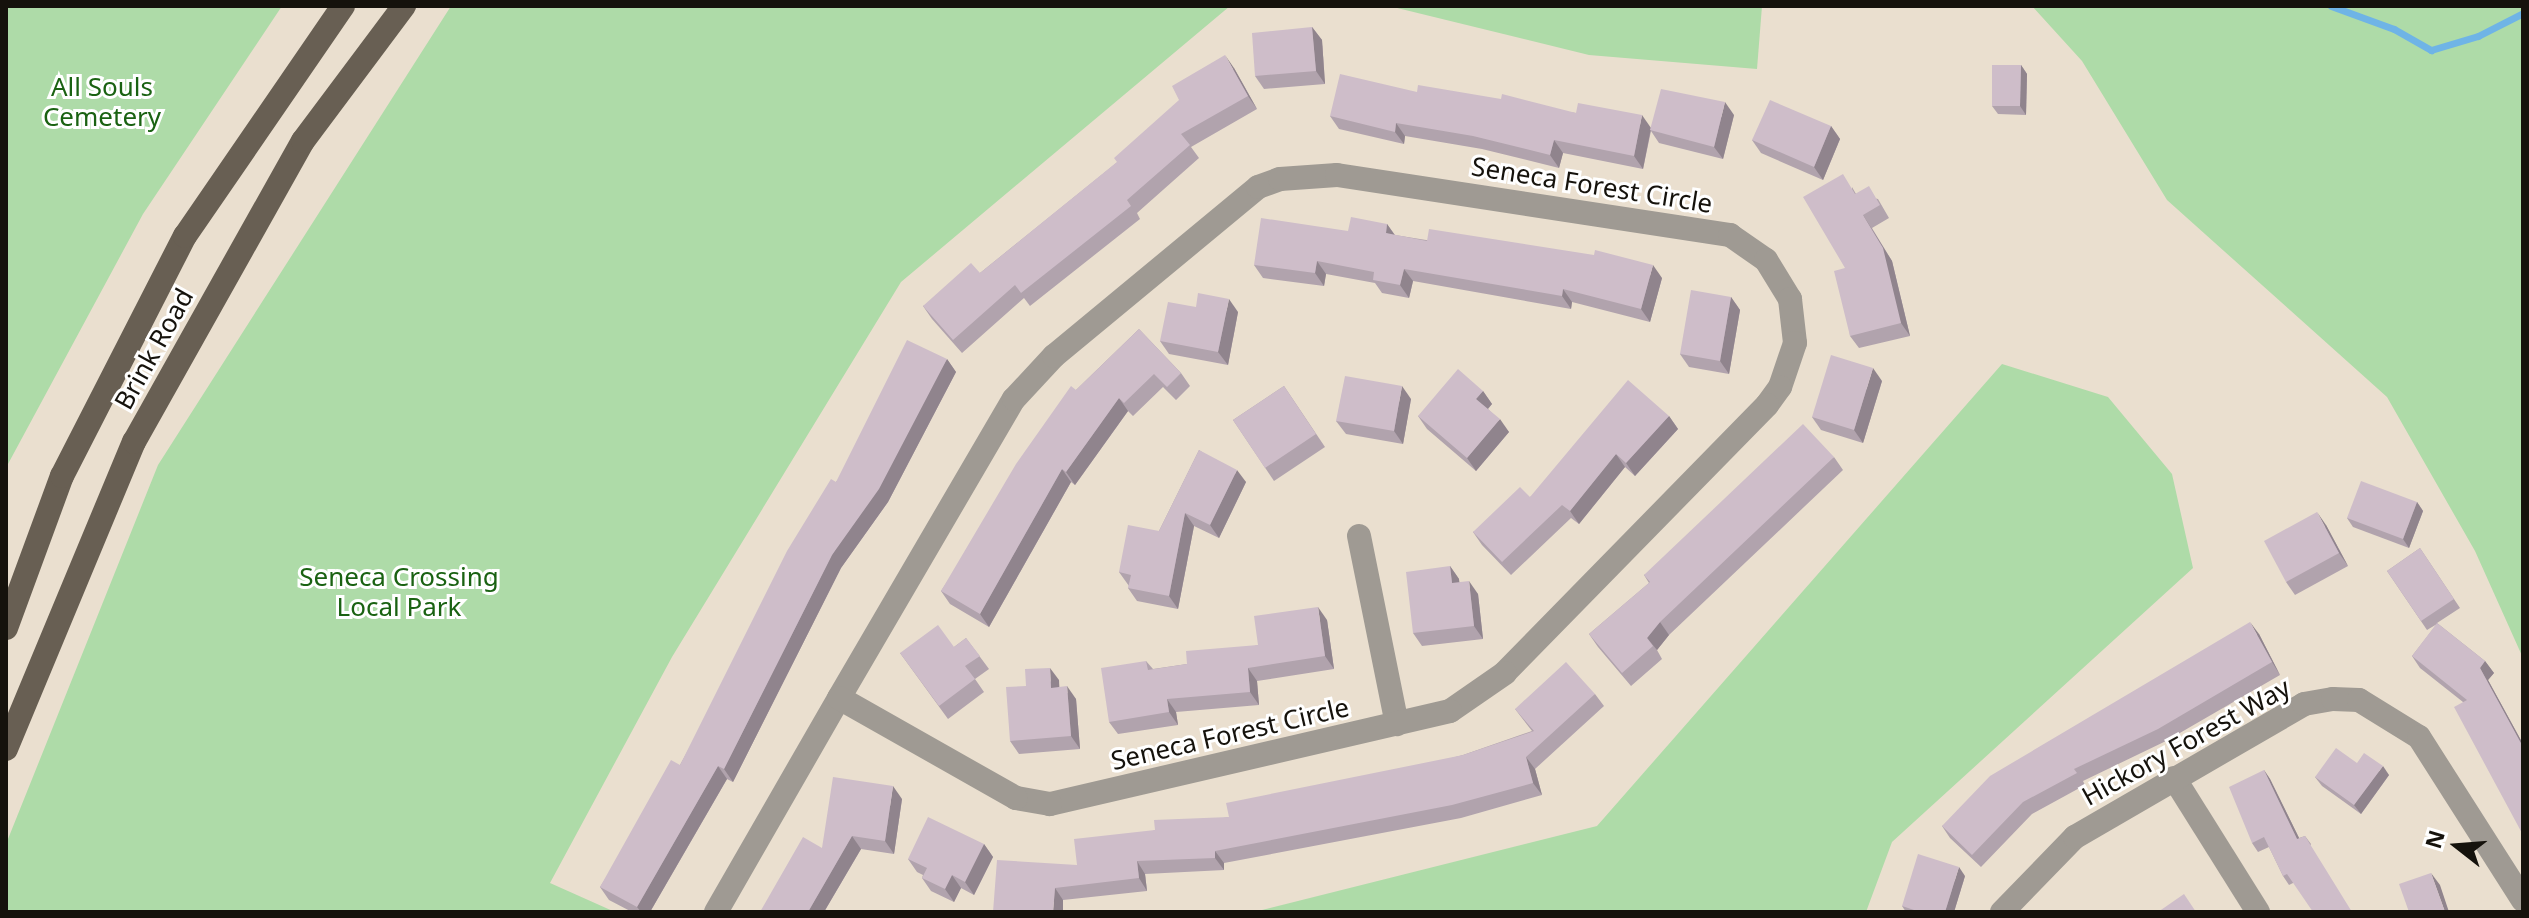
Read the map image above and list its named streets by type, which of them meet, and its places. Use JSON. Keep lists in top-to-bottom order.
{
  "streets": {
    "main road": ["Brink Road"],
    "street": ["Seneca Forest Circle", "Hickory Forest Way"]
  },
  "parks": ["All Souls Cemetery", "Seneca Crossing Local Park"],
  "north": "left"
}
